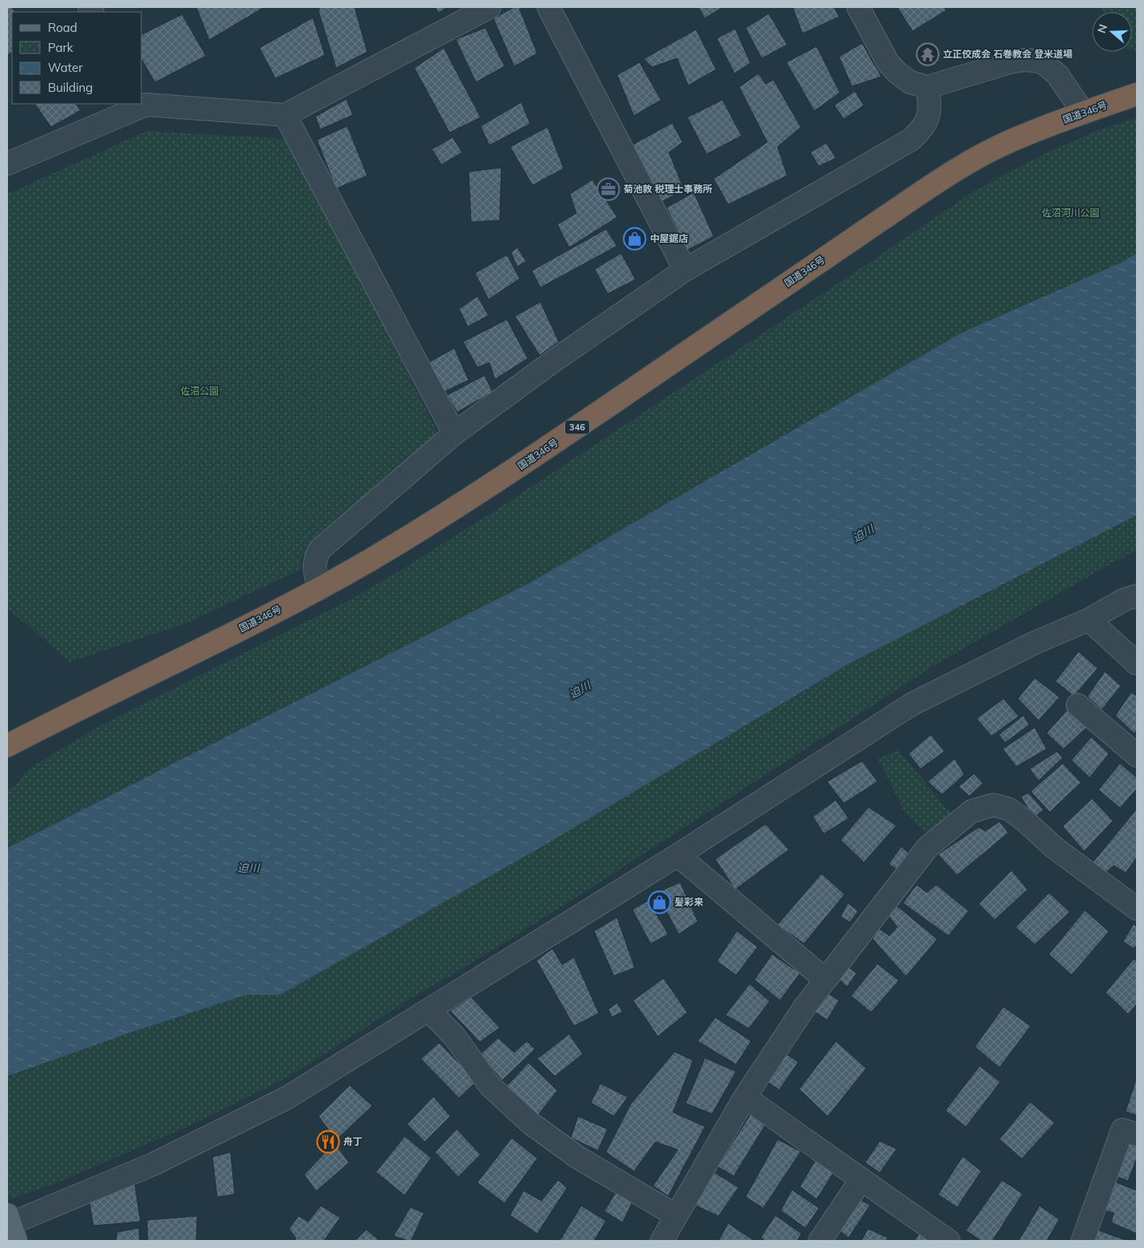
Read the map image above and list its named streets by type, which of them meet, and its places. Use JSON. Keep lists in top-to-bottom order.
{
  "streets": {
    "highway": ["国道346号", "346"]
  },
  "water": ["迫川"],
  "parks": ["佐沼河川公園", "佐沼公園"],
  "places": {
    "temple": ["立正佼成会 石巻教会 登米道場"],
    "office": ["菊池敦 税理士事務所"],
    "shop": ["中屋鋸店", "髪彩来"],
    "restaurant": ["舟丁"]
  },
  "legend": [
    "Road",
    "Park",
    "Water",
    "Building"
  ],
  "north": "left"
}
